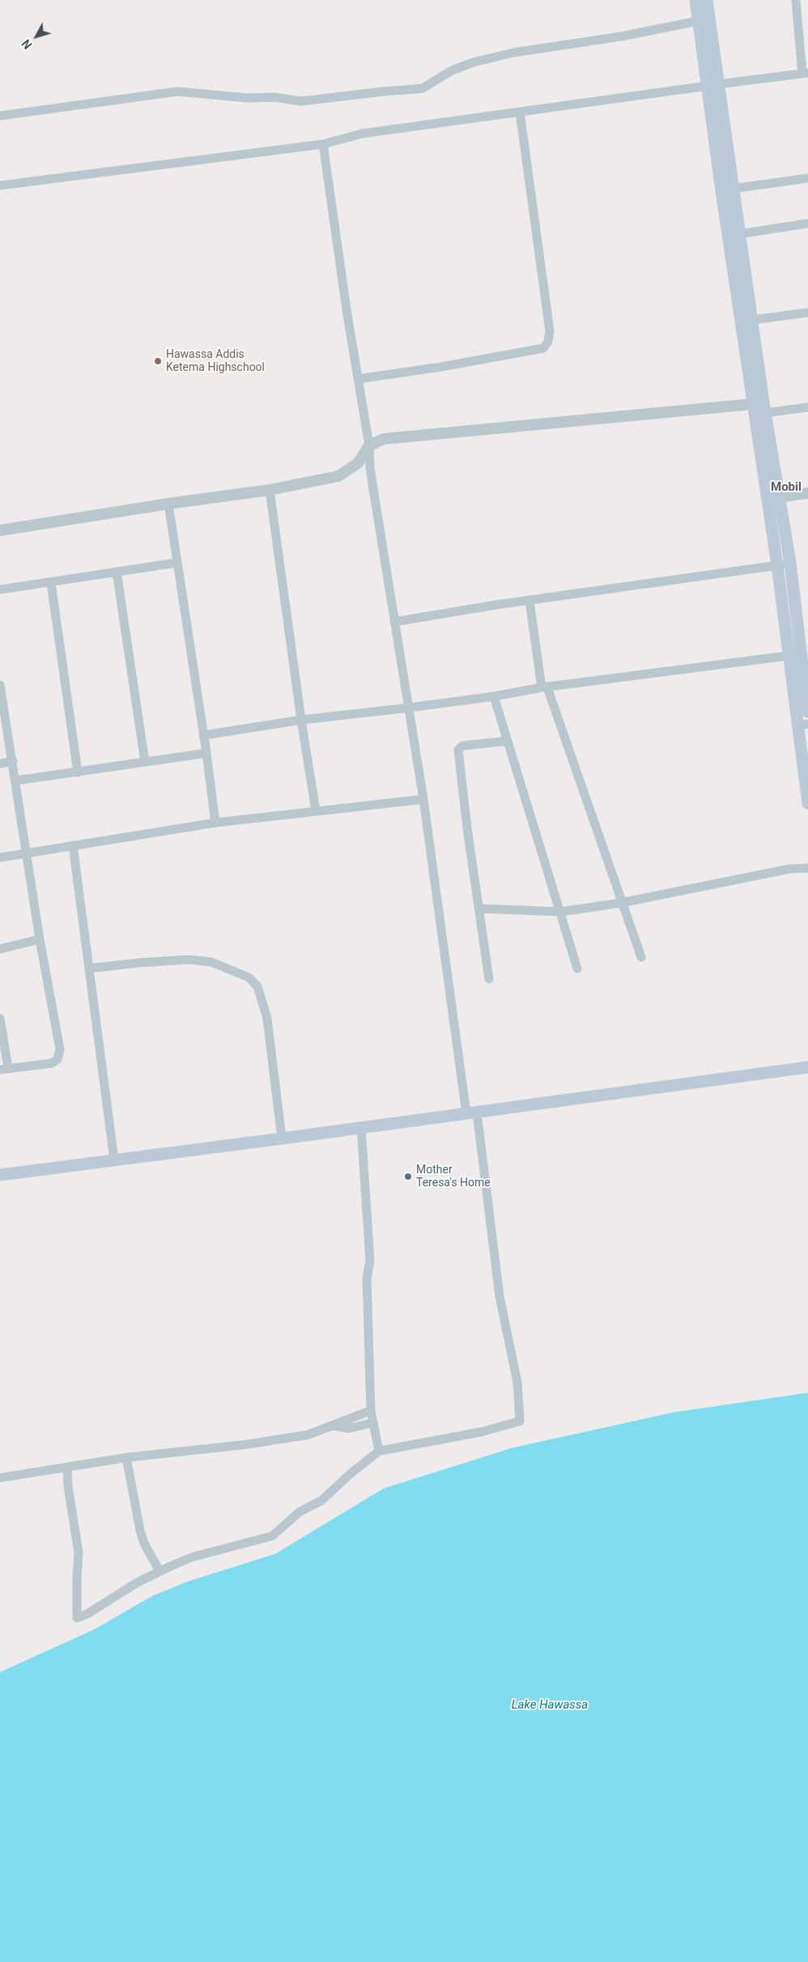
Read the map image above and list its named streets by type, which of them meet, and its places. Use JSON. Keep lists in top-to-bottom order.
{
  "districts": ["Mobil"],
  "water": ["Lake Hawassa"],
  "places": ["Hawassa Addis Ketema Highschool", "Mother Teresa's Home"],
  "north": "bottom left"
}
